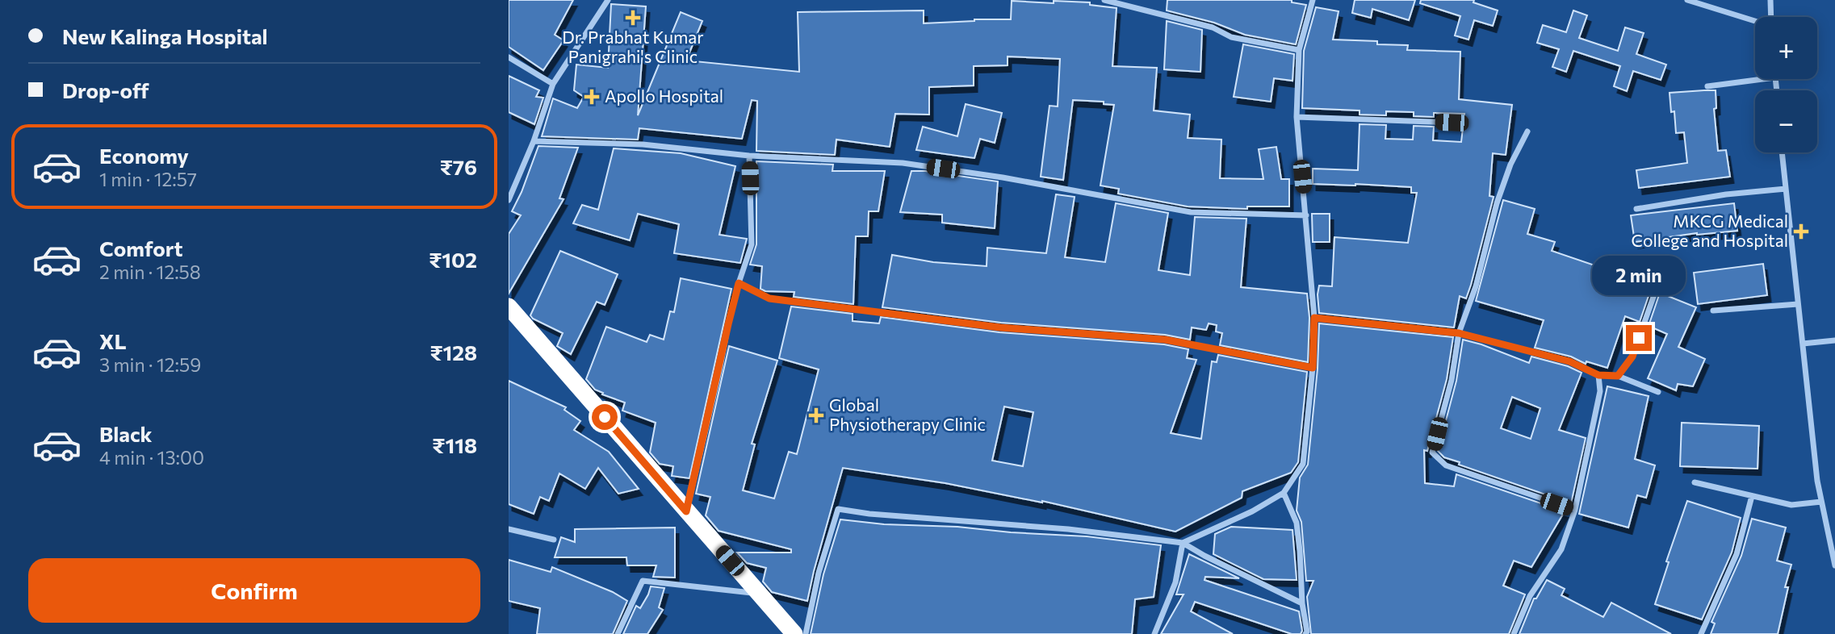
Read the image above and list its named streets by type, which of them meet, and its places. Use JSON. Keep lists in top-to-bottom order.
{
  "places": {
    "health": [
      "Dr. Prabhat Kumar Panigrahi's Clinic",
      "Apollo Hospital",
      "MKCG Medical College and Hospital",
      "Global Physiotherapy Clinic"
    ]
  },
  "page": {
    "banner": ["New Kalinga Hospital", "Drop-off"],
    "map_buttons": ["+", "−"],
    "list": [
      {
        "name": "Economy",
        "note": "1 min · 12:57",
        "value": "₹76"
      },
      {
        "name": "Comfort",
        "note": "2 min · 12:58",
        "value": "₹102"
      },
      {
        "name": "XL",
        "note": "3 min · 12:59",
        "value": "₹128"
      },
      {
        "name": "Black",
        "note": "4 min · 13:00",
        "value": "₹118"
      }
    ],
    "bubble": "2 min",
    "buttons": "Confirm"
  }
}
